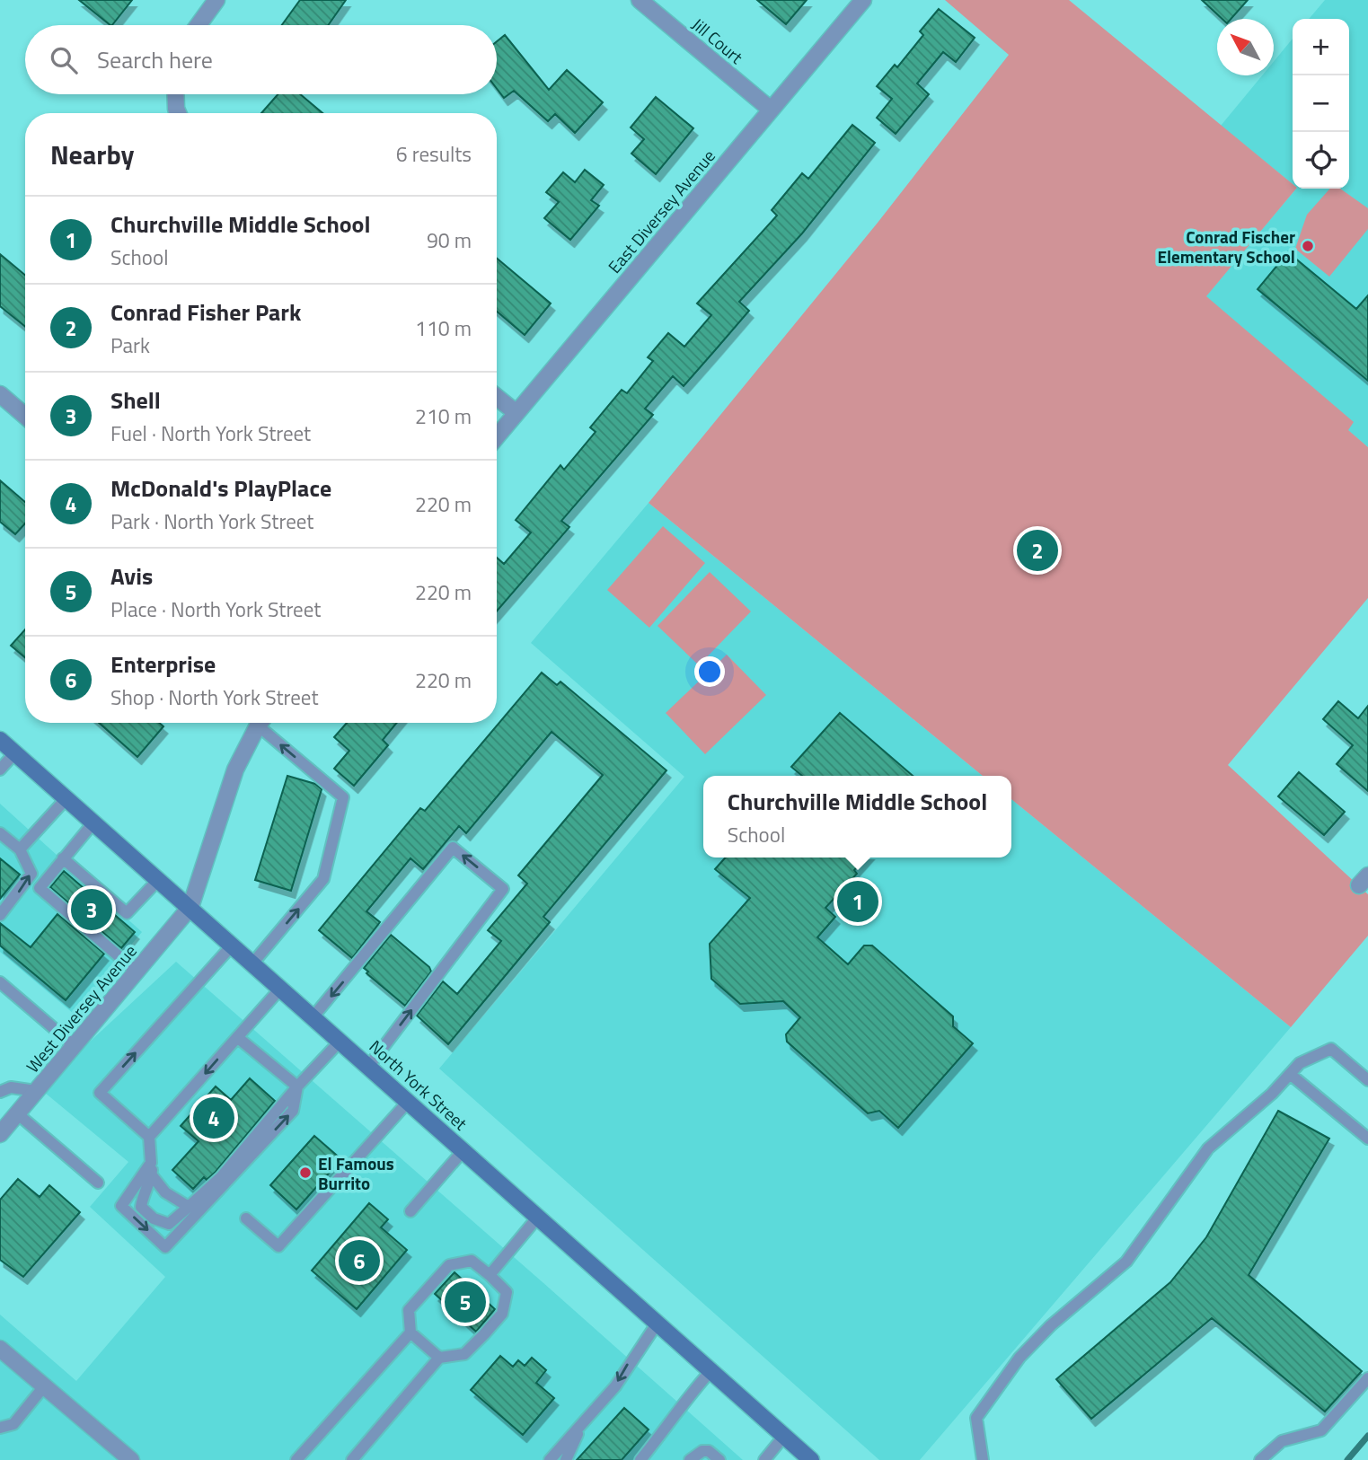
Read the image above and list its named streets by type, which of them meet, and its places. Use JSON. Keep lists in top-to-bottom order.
{
  "streets": {
    "main road": ["North York Street"],
    "street": ["Jill Court", "East Diversey Avenue", "West Diversey Avenue"]
  },
  "crossings": [
    ["Jill Court", "East Diversey Avenue"],
    ["West Diversey Avenue", "North York Street"]
  ],
  "places": ["Conrad Fischer Elementary School", "El Famous Burrito"],
  "north": "top left",
  "page": {
    "map_buttons": ["+", "−"],
    "search": "Search here",
    "heading": ["Nearby", "6 results"],
    "list": [
      {
        "mark": "1",
        "name": "Churchville Middle School",
        "note": "School",
        "value": "90 m"
      },
      {
        "mark": "2",
        "name": "Conrad Fisher Park",
        "note": "Park",
        "value": "110 m"
      },
      {
        "mark": "3",
        "name": "Shell",
        "note": "Fuel · North York Street",
        "value": "210 m"
      },
      {
        "mark": "4",
        "name": "McDonald's PlayPlace",
        "note": "Park · North York Street",
        "value": "220 m"
      },
      {
        "mark": "5",
        "name": "Avis",
        "note": "Place · North York Street",
        "value": "220 m"
      },
      {
        "mark": "6",
        "name": "Enterprise",
        "note": "Shop · North York Street",
        "value": "220 m"
      }
    ],
    "pins": [
      "2",
      "1",
      "3",
      "4",
      "6",
      "5"
    ],
    "popup": ["Churchville Middle School", "School"]
  }
}
